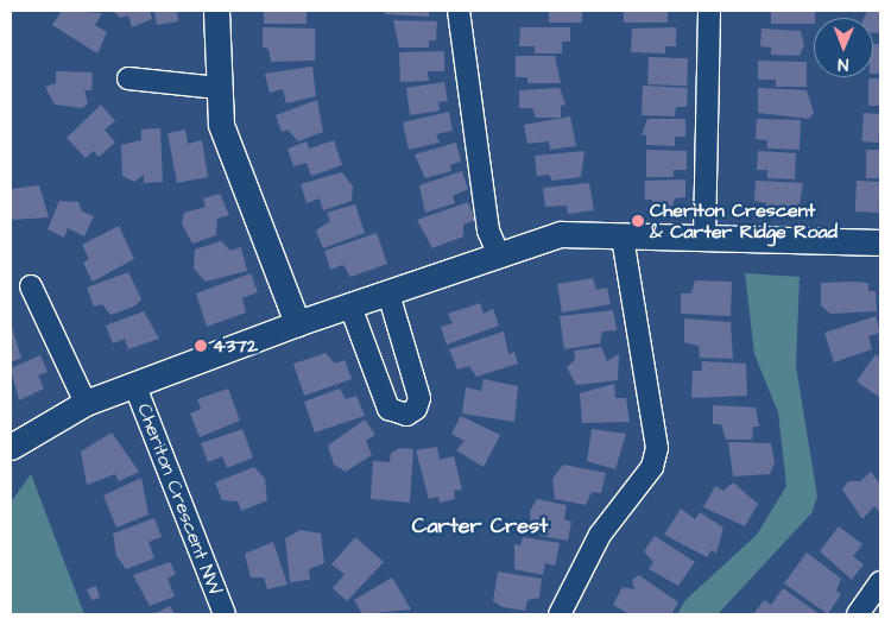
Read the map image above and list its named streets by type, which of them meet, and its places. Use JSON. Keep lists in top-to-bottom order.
{
  "streets": {
    "street": ["Cheriton Crescent NW"]
  },
  "districts": ["Carter Crest"],
  "places": ["Cheriton Crescent & Carter Ridge Road", "4372"],
  "north": "bottom"
}
